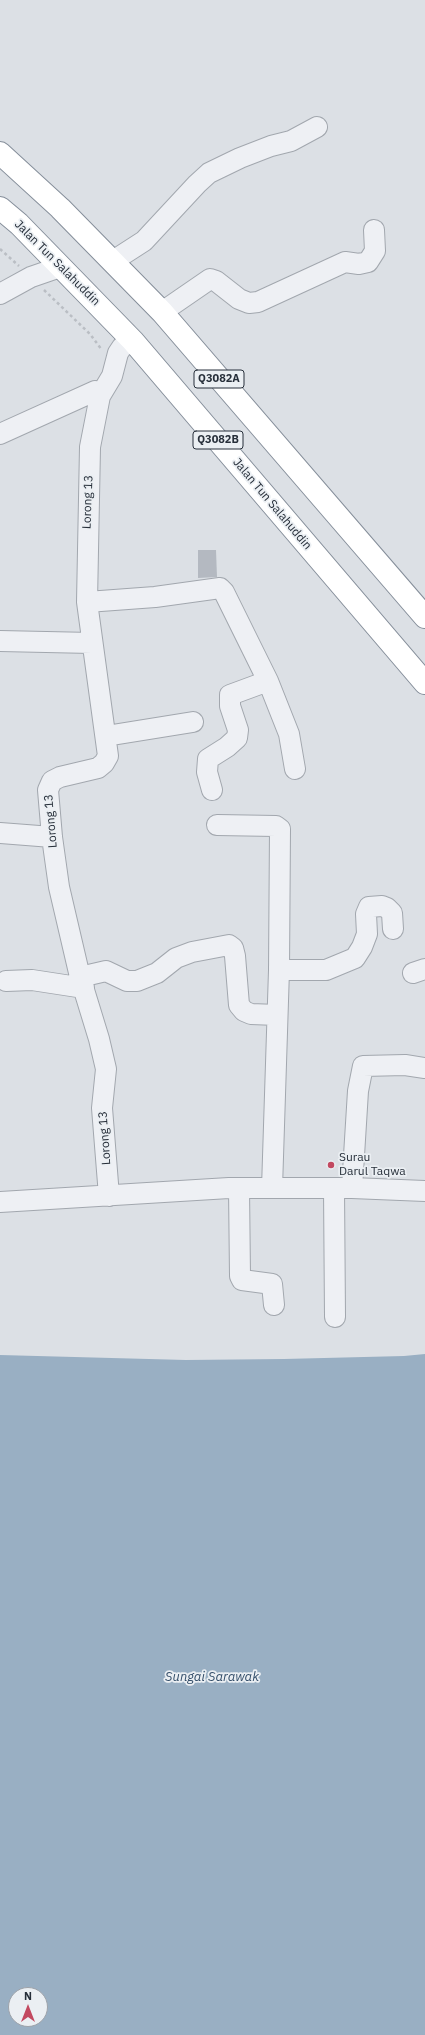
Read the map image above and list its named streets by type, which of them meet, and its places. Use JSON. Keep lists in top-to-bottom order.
{
  "streets": {
    "highway": ["Jalan Tun Salahuddin", "Q3082A", "Q3082B"],
    "street": ["Lorong 13"]
  },
  "crossings": [
    ["Jalan Tun Salahuddin", "Lorong 13"]
  ],
  "water": ["Sungai Sarawak"],
  "places": ["Surau Darul Taqwa"],
  "north": "top"
}
